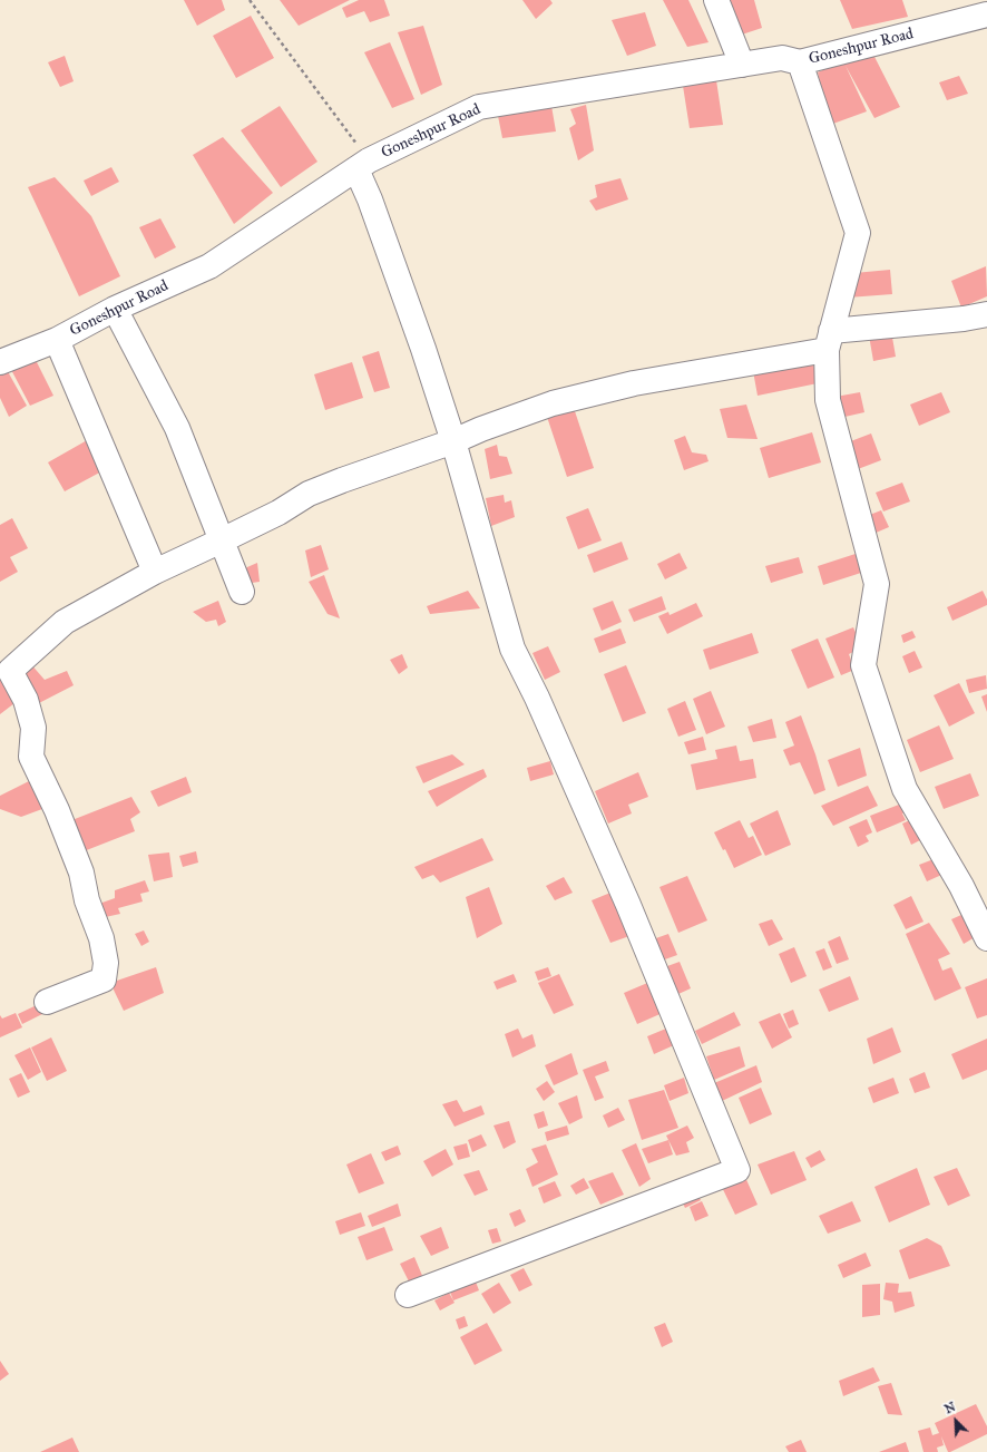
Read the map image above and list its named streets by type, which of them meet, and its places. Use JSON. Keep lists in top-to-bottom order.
{
  "streets": {
    "street": ["Goneshpur Road"]
  },
  "north": "top left"
}
